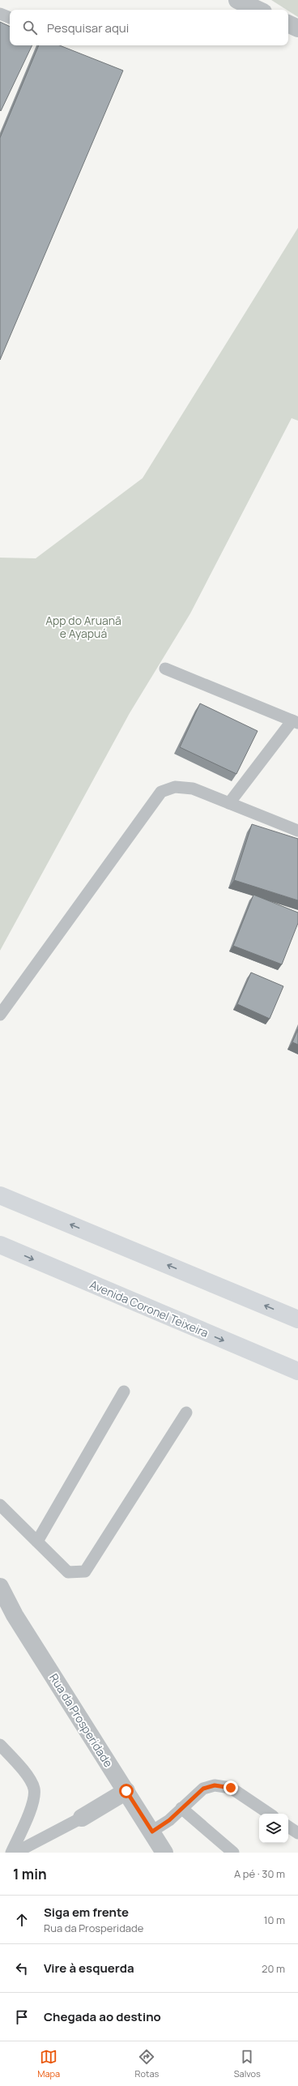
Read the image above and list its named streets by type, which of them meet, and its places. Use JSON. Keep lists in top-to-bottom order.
{
  "streets": {
    "main road": ["Avenida Coronel Teixeira"],
    "street": ["Rua da Prosperidade"]
  },
  "parks": ["App do Aruanã e Ayapuá"],
  "page": {
    "search": "Pesquisar aqui",
    "heading": ["1 min", "A pé · 30 m"],
    "list": [
      ["Siga em frente", "Rua da Prosperidade", "10 m"],
      ["Vire à esquerda", "20 m"],
      "Chegada ao destino"
    ],
    "nav": ["Mapa", "Rotas", "Salvos"]
  }
}
